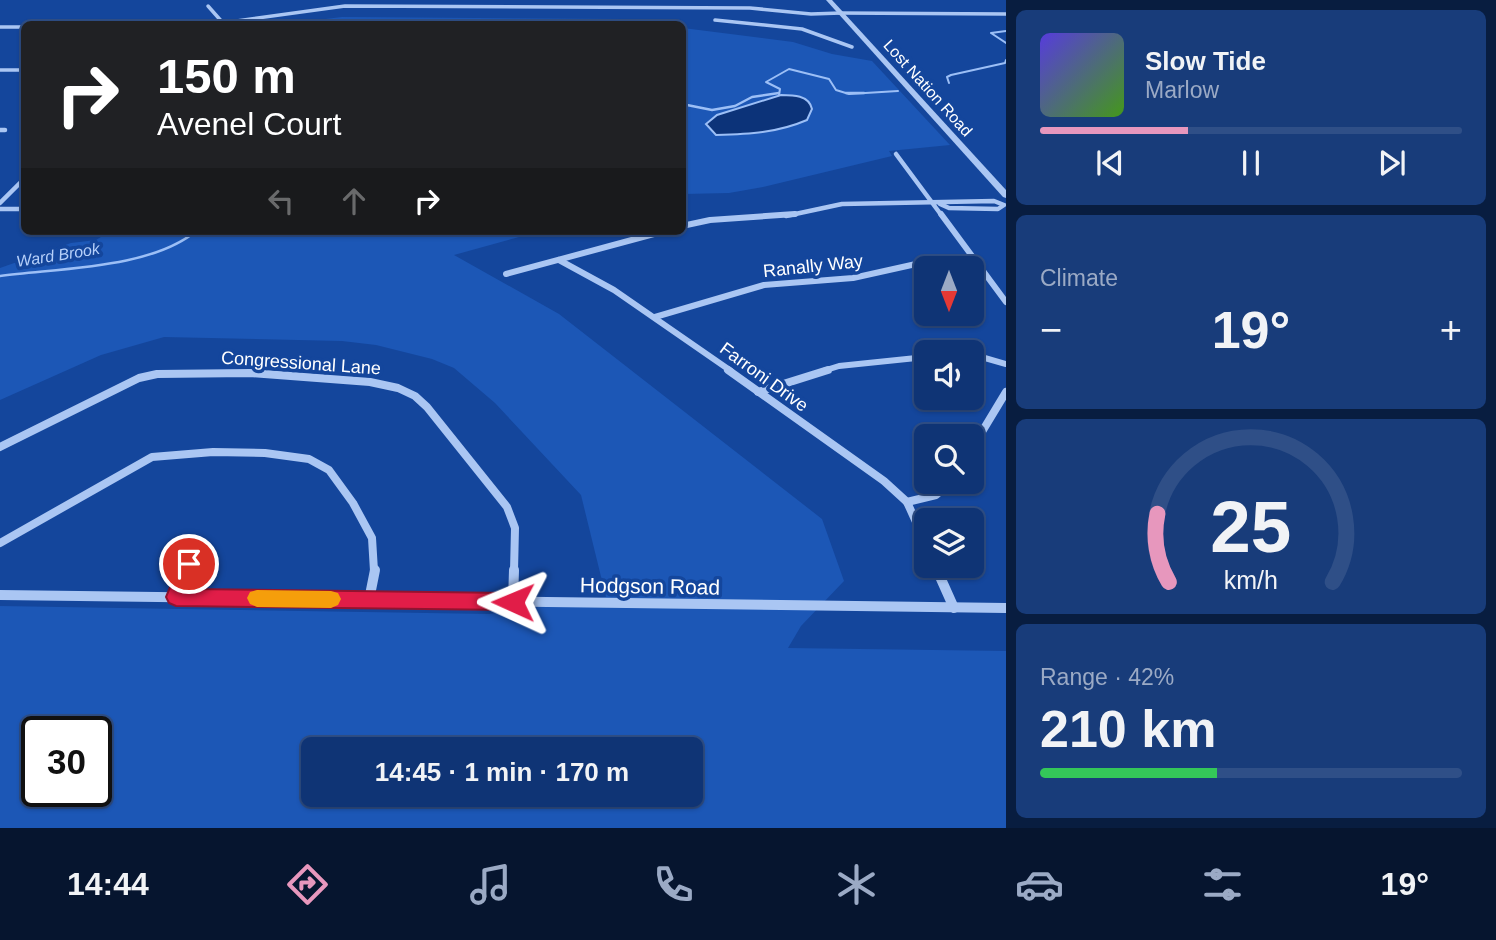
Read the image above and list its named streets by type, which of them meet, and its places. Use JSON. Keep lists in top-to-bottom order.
{
  "streets": {
    "street": [
      "Lost Nation Road",
      "Ranally Way",
      "Congressional Lane",
      "Farroni Drive",
      "Hodgson Road"
    ]
  },
  "crossings": [
    ["Ranally Way", "Farroni Drive"],
    ["Congressional Lane", "Hodgson Road"]
  ],
  "water": ["Ward Brook"],
  "north": "bottom",
  "page": {
    "turn": ["150 m", "Avenel Court"],
    "song": ["Slow Tide", "Marlow"],
    "tile": [
      "Climate",
      ["Range · 42%", "210 km"]
    ],
    "heat": ["−", "19°", "+"],
    "limit": "30",
    "trip": "14:45 · 1 min · 170 m",
    "tabs": ["14:44", "19°"],
    "gauge": ["25", "km/h"]
  }
}
